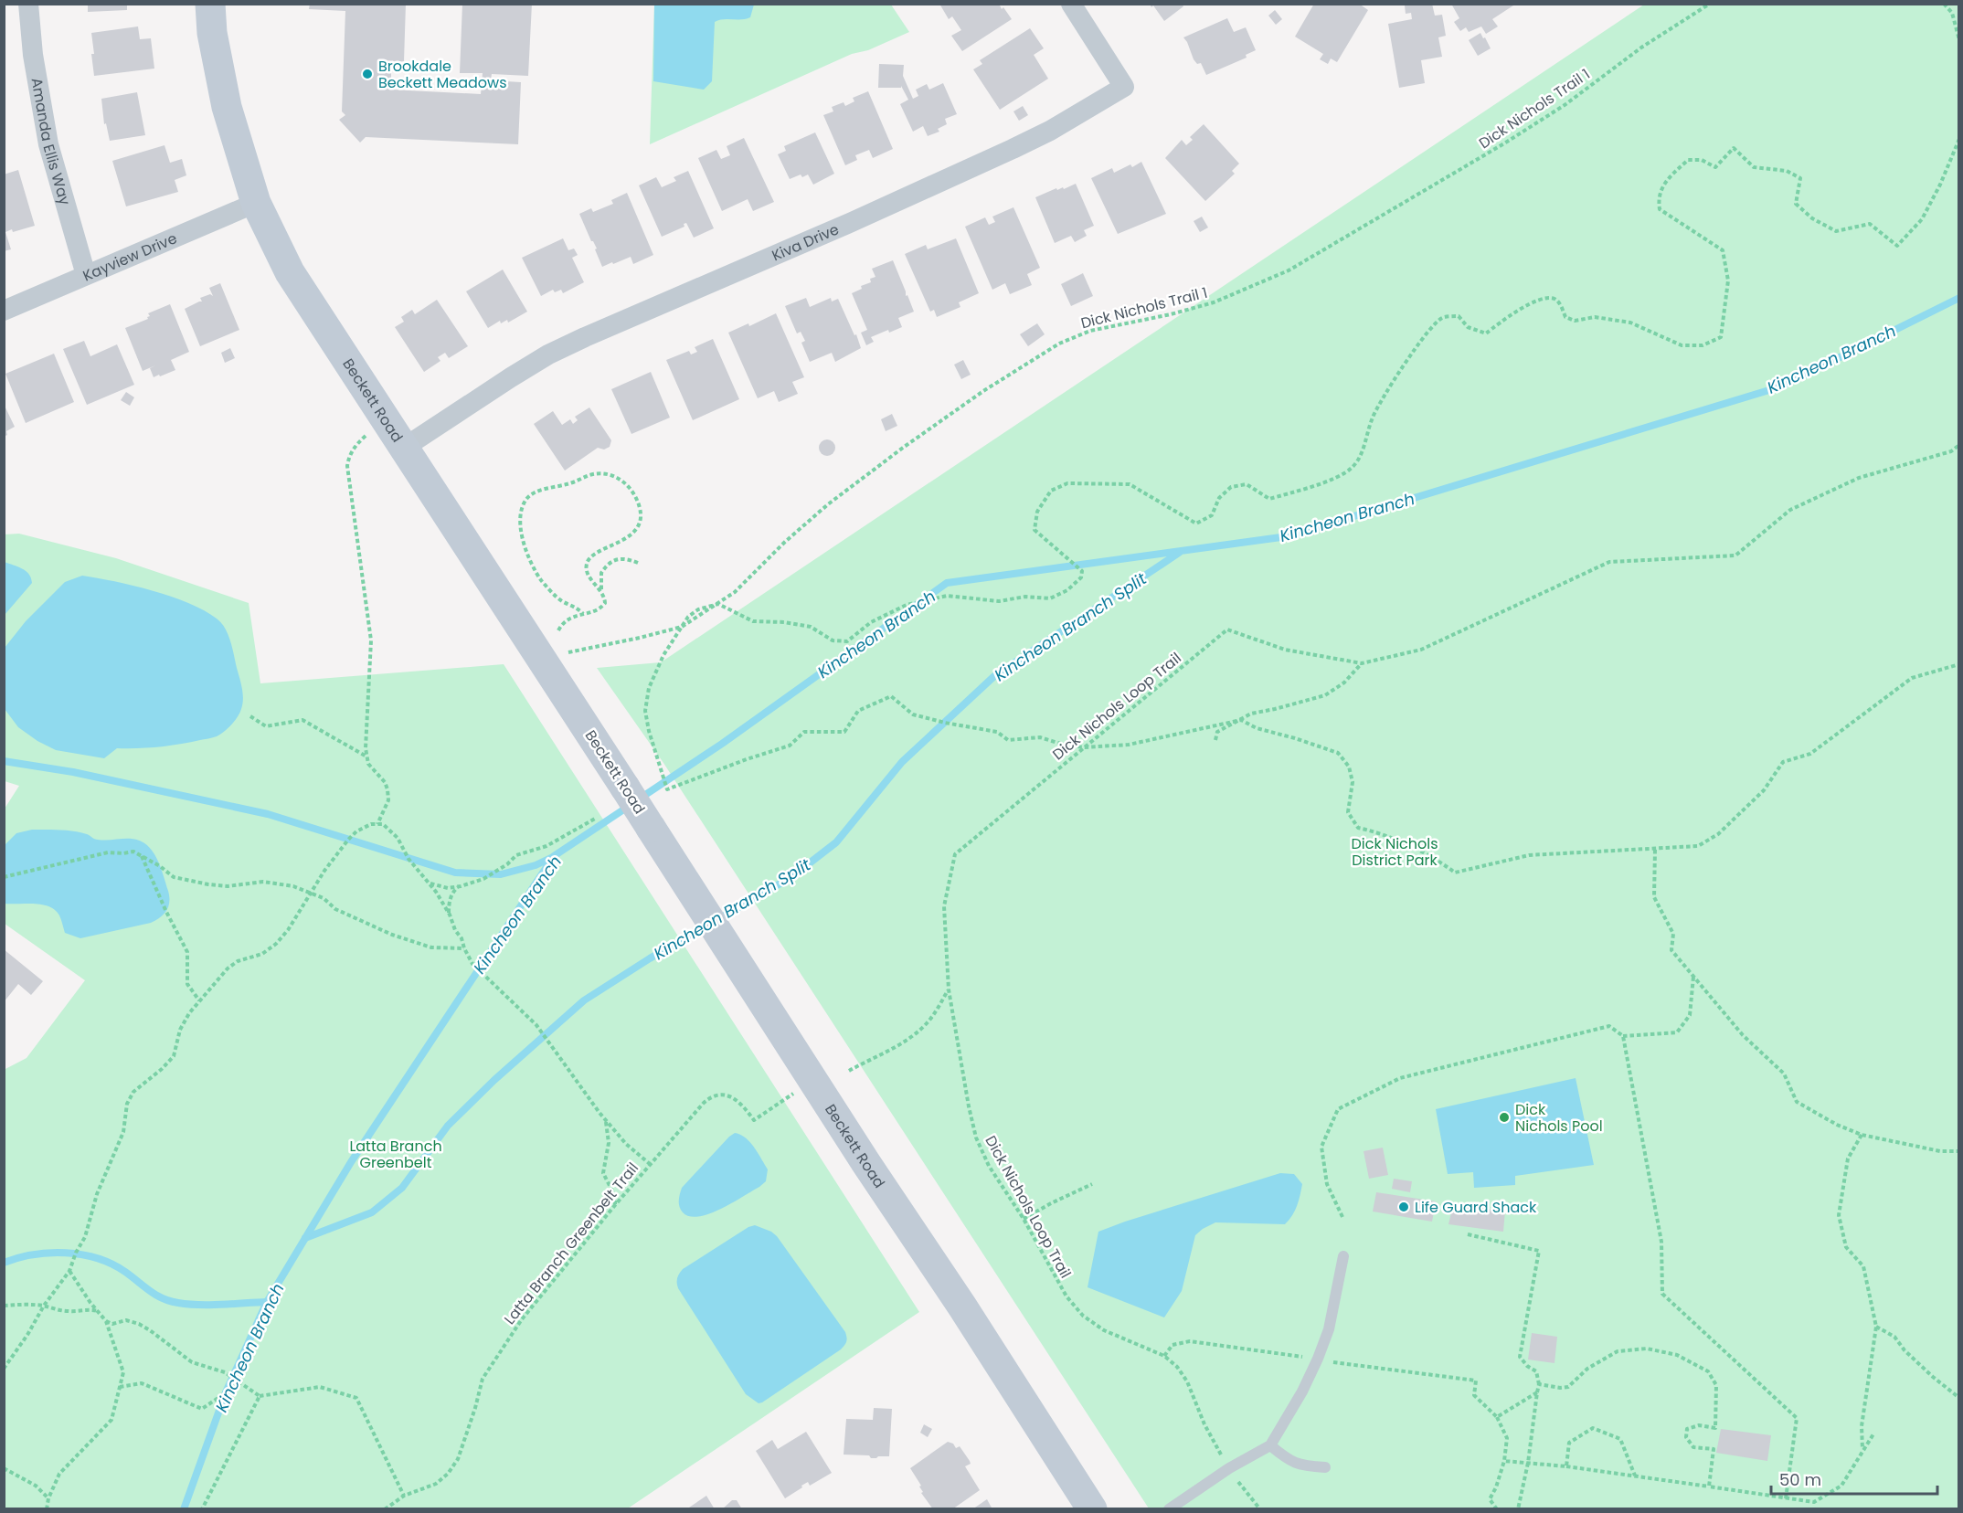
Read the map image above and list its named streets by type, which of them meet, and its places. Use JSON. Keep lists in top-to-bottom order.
{
  "streets": {
    "street": [
      "Amanda Ellis Way",
      "Kiva Drive",
      "Kayview Drive",
      "Beckett Road"
    ],
    "path": ["Dick Nichols Trail 1", "Dick Nichols Loop Trail", "Latta Branch Greenbelt Trail"]
  },
  "crossings": [
    ["Amanda Ellis Way", "Kayview Drive"],
    ["Kiva Drive", "Beckett Road"],
    ["Kayview Drive", "Beckett Road"]
  ],
  "water": ["Kincheon Branch", "Kincheon Branch Split"],
  "parks": ["Dick Nichols District Park", "Latta Branch Greenbelt"],
  "places": ["Brookdale Beckett Meadows", "Dick Nichols Pool", "Life Guard Shack"],
  "scale_bar": "50 m"
}
